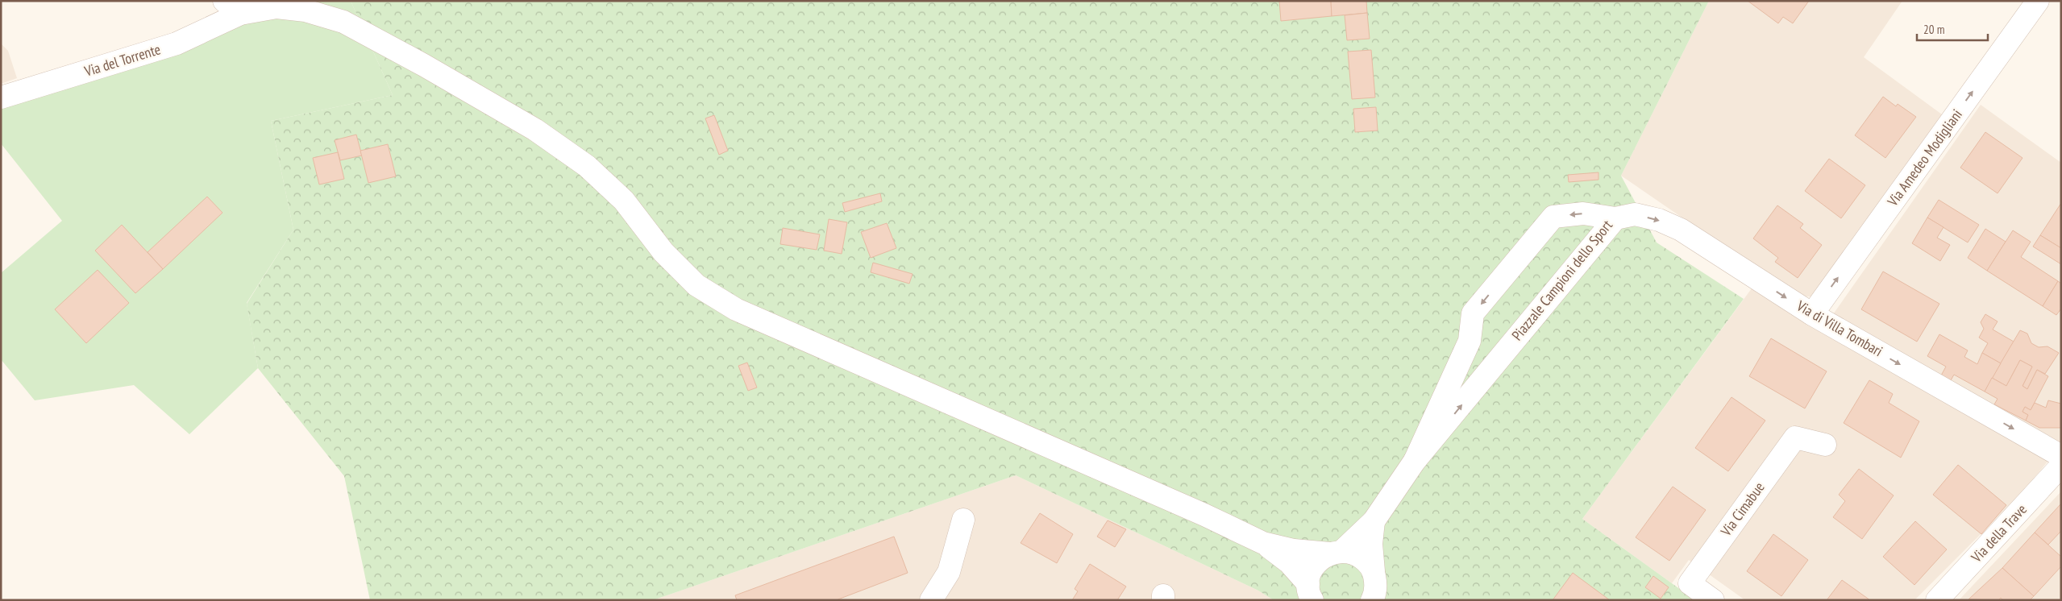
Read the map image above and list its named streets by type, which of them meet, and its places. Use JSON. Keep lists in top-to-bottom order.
{
  "streets": {
    "street": [
      "Via del Torrente",
      "Via Amedeo Modigliani",
      "Piazzale Campioni dello Sport",
      "Via di Villa Tombari",
      "Via Cimabue",
      "Via della Trave"
    ]
  },
  "crossings": [
    ["Via Amedeo Modigliani", "Via di Villa Tombari"],
    ["Piazzale Campioni dello Sport", "Via di Villa Tombari"]
  ],
  "one_way": ["Via Amedeo Modigliani", "Via di Villa Tombari"],
  "scale_bar": "20 m"
}
